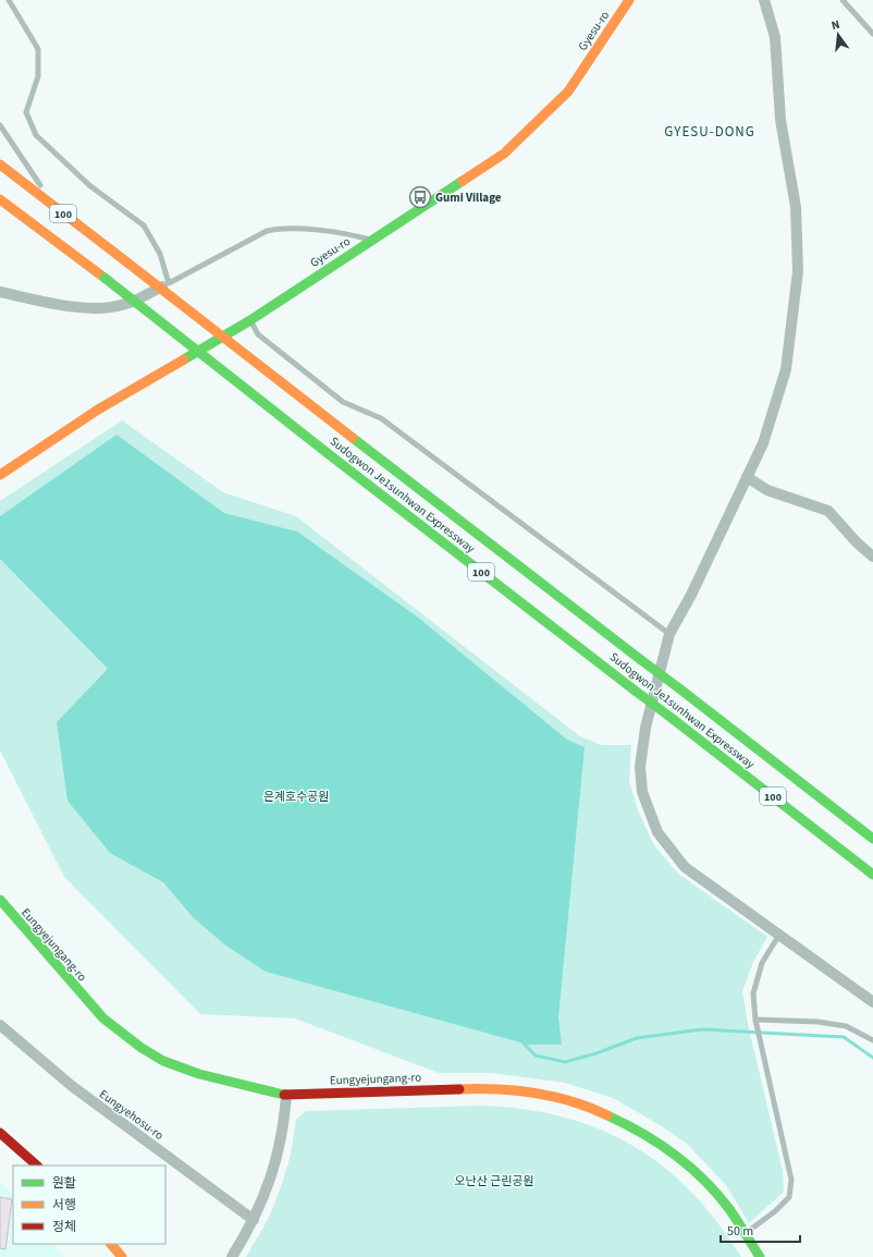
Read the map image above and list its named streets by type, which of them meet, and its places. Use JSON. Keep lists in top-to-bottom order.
{
  "streets": {
    "main road": [
      "Gyesu-ro",
      "100",
      "Sudogwon Je1sunhwan Expressway",
      "Eungyejungang-ro"
    ],
    "street": ["Eungyehosu-ro"]
  },
  "districts": ["GYESU-DONG"],
  "parks": ["은계호수공원", "오난산 근린공원"],
  "places": {
    "bus stop": ["Gumi Village"]
  },
  "legend": ["원활", "서행", "정체"],
  "scale_bar": "50 m",
  "north": "top"
}
